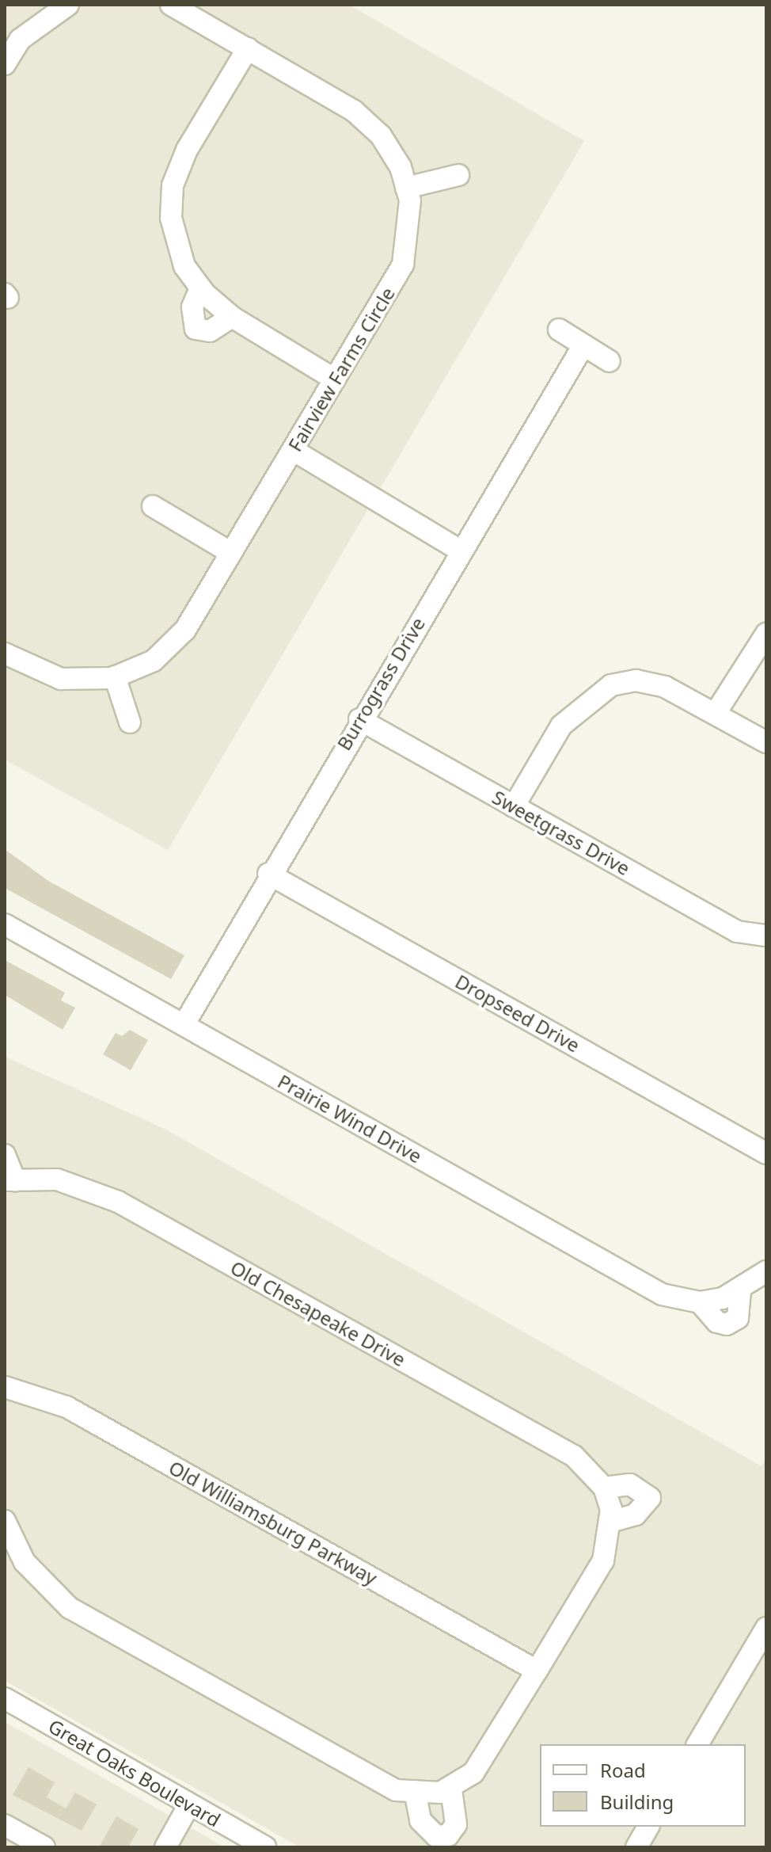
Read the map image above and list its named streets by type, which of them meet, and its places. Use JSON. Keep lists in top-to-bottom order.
{
  "streets": {
    "street": [
      "Fairview Farms Circle",
      "Burrograss Drive",
      "Sweetgrass Drive",
      "Dropseed Drive",
      "Prairie Wind Drive",
      "Old Chesapeake Drive",
      "Old Williamsburg Parkway",
      "Great Oaks Boulevard"
    ]
  },
  "crossings": [
    ["Burrograss Drive", "Sweetgrass Drive"],
    ["Burrograss Drive", "Dropseed Drive"],
    ["Burrograss Drive", "Prairie Wind Drive"]
  ],
  "legend": ["Road", "Building"]
}
